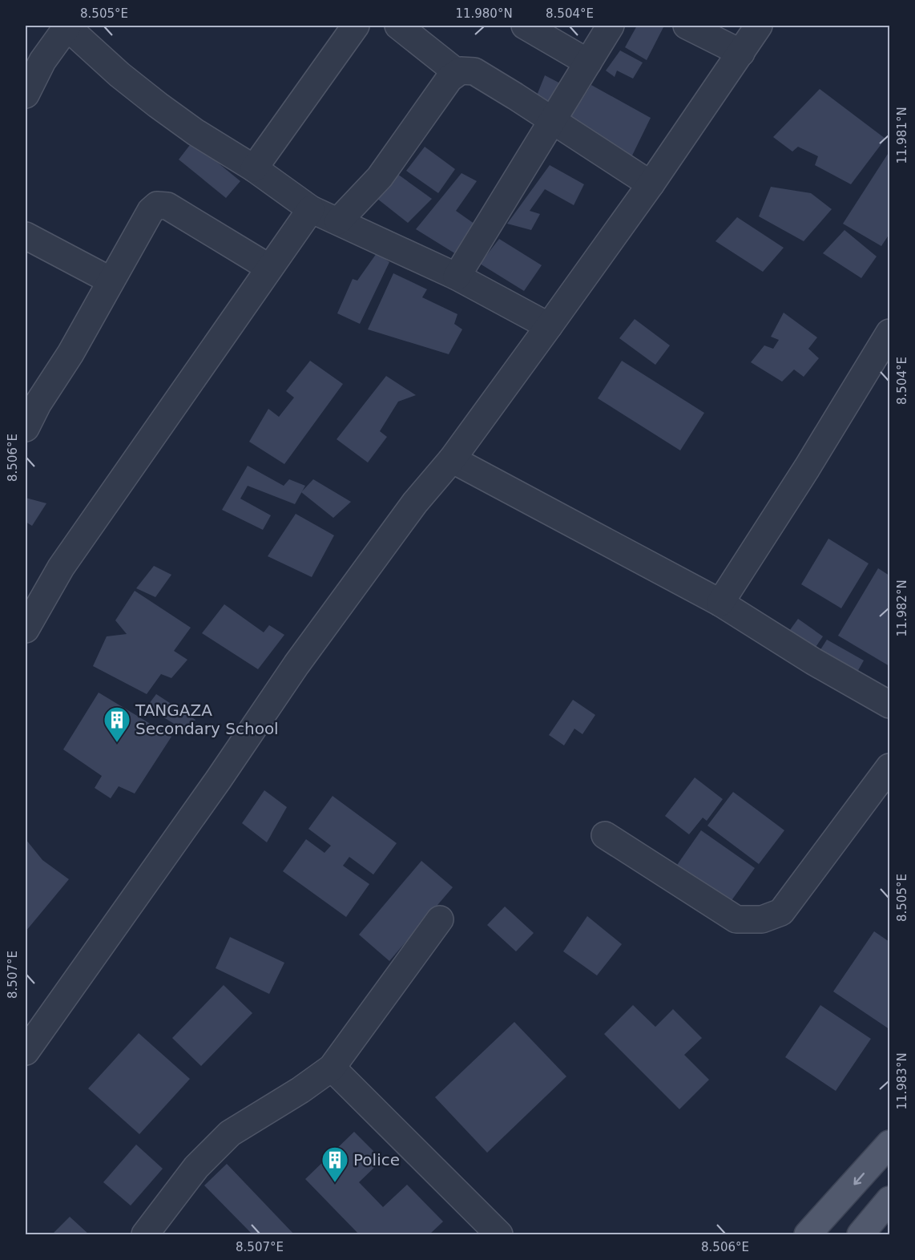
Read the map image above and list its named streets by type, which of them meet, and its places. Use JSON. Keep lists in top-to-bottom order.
{
  "places": {
    "building": ["TANGAZA Secondary School", "Police"]
  },
  "coordinates": [
    "8.505°E",
    "11.980°N",
    "8.504°E",
    "11.981°N",
    "8.506°E",
    "11.982°N",
    "8.507°E",
    "11.983°N"
  ]
}
